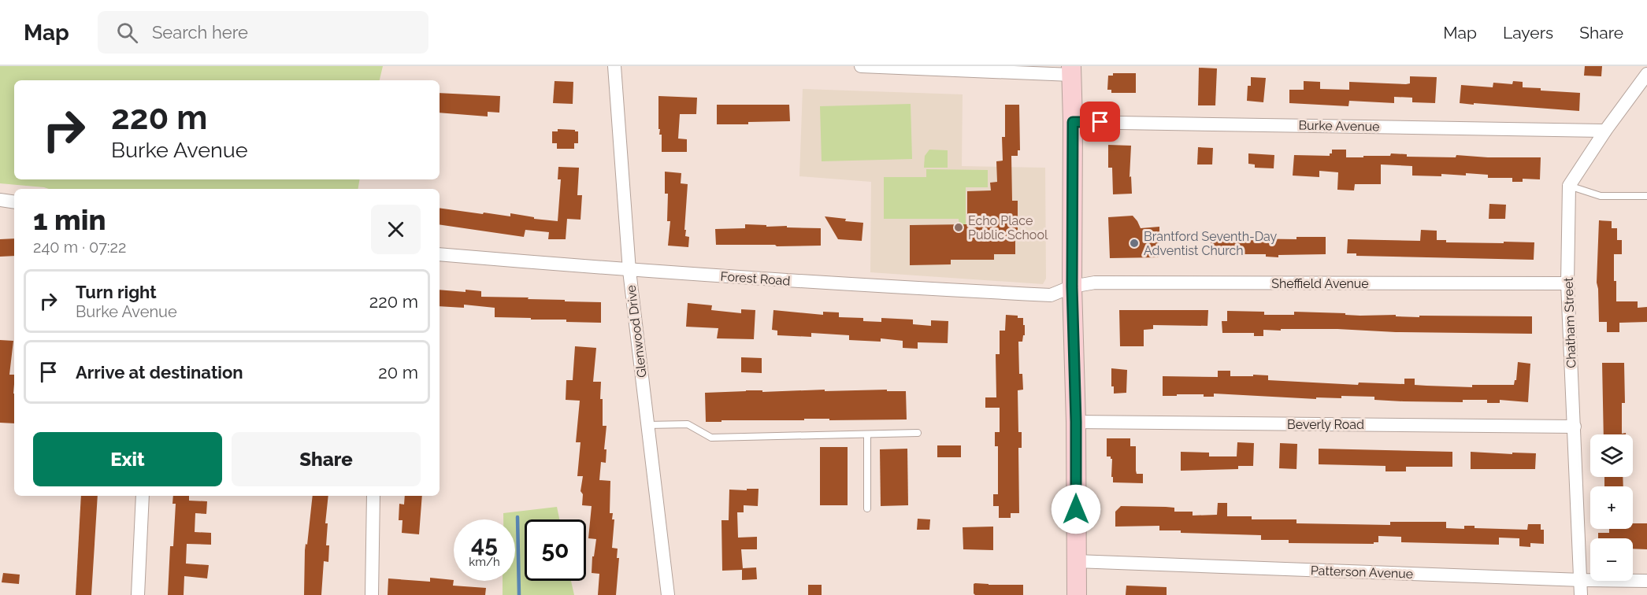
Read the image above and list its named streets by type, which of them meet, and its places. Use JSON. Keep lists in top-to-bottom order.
{
  "streets": {
    "street": [
      "Burke Avenue",
      "Forest Road",
      "Sheffield Avenue",
      "Chatham Street",
      "Glenwood Drive",
      "Beverly Road",
      "Patterson Avenue"
    ]
  },
  "crossings": [
    ["Forest Road", "Sheffield Avenue"],
    ["Forest Road", "Glenwood Drive"],
    ["Sheffield Avenue", "Chatham Street"],
    ["Chatham Street", "Beverly Road"],
    ["Chatham Street", "Patterson Avenue"]
  ],
  "places": ["Echo Place Public School", "Brantford Seventh-Day Adventist Church"],
  "page": {
    "header": "Map",
    "search": "Search here",
    "nav": ["Map", "Layers", "Share"],
    "turn": ["220 m", "Burke Avenue"],
    "heading": ["1 min", "240 m · 07:22"],
    "list": [
      {
        "name": "Turn right",
        "note": "Burke Avenue",
        "value": "220 m"
      },
      {
        "name": "Arrive at destination",
        "value": "20 m"
      }
    ],
    "buttons": ["Exit", "Share"],
    "map_buttons": ["+", "−"],
    "speed": "45 km/h",
    "limit": "50"
  }
}
